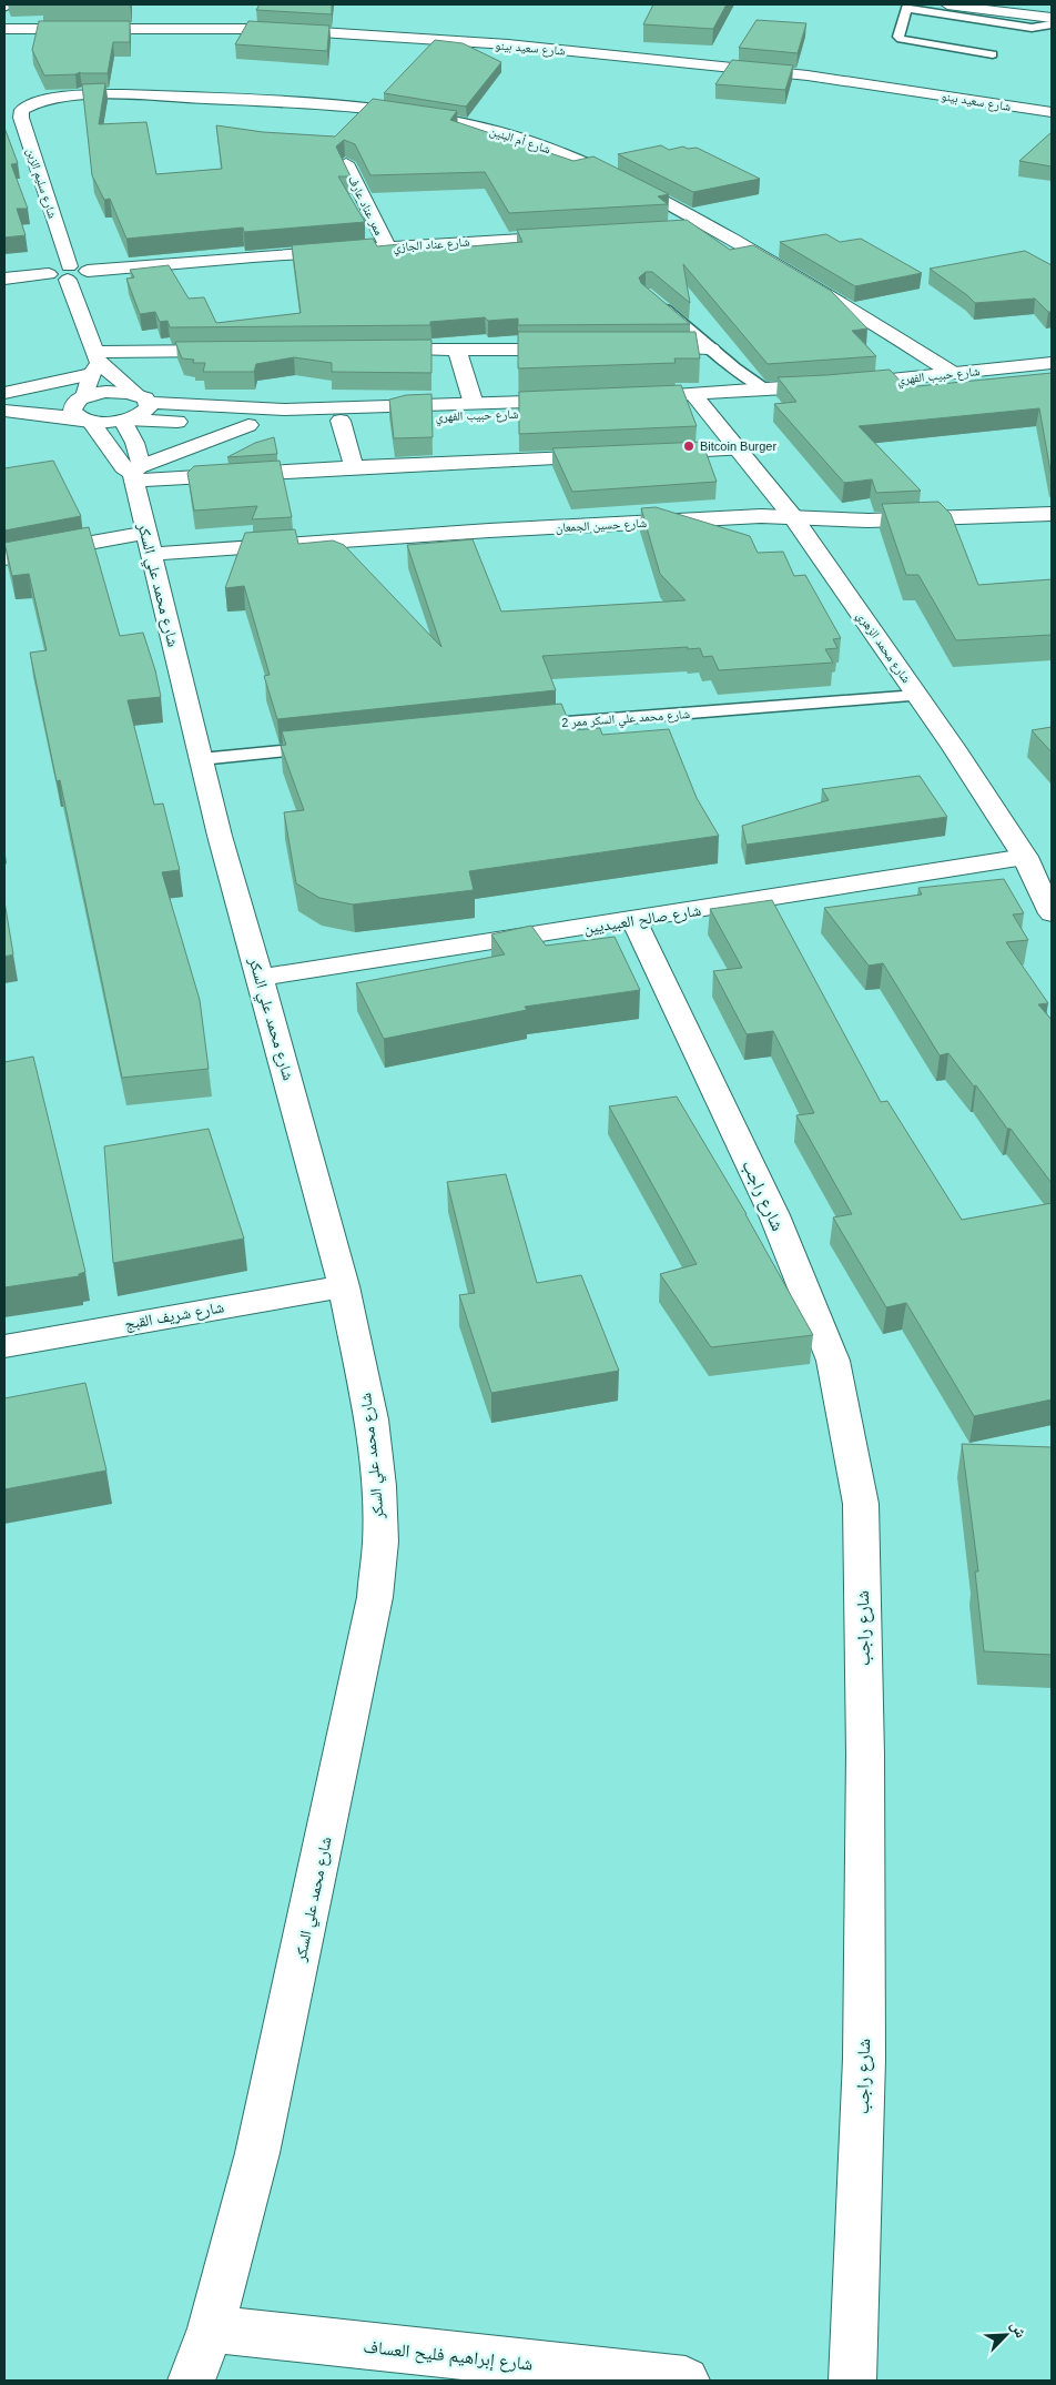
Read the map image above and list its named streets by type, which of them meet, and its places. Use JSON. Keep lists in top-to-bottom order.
{
  "streets": {
    "main road": [
      "شارع سعيد بينو",
      "شارع أم البنين",
      "شارع سليم الزبن",
      "ممر عناد عارف",
      "شارع عناد الجازي",
      "شارع حبيب الفهري",
      "شارع حسين الجمعان",
      "شارع محمد علي السكر",
      "شارع محمد الزهري",
      "شارع صالح العبيديين",
      "شارع راجب",
      "شارع شريف القبج",
      "شارع إبراهيم فليح العساف"
    ],
    "lane": ["شارع محمد علي السكر ممر 2"]
  },
  "crossings": [
    ["شارع أم البنين", "شارع سليم الزبن"],
    ["شارع أم البنين", "شارع حبيب الفهري"],
    ["شارع سليم الزبن", "شارع عناد الجازي"],
    ["ممر عناد عارف", "شارع عناد الجازي"],
    ["شارع حبيب الفهري", "شارع محمد علي السكر"],
    ["شارع حبيب الفهري", "شارع محمد الزهري"],
    ["شارع حسين الجمعان", "شارع محمد علي السكر"],
    ["شارع حسين الجمعان", "شارع محمد الزهري"],
    ["شارع محمد علي السكر", "شارع صالح العبيديين"],
    ["شارع محمد علي السكر", "شارع شريف القبج"],
    ["شارع محمد علي السكر", "شارع إبراهيم فليح العساف"],
    ["شارع محمد الزهري", "شارع محمد علي السكر ممر 2"],
    ["شارع محمد الزهري", "شارع صالح العبيديين"],
    ["شارع صالح العبيديين", "شارع راجب"]
  ],
  "places": ["Bitcoin Burger"],
  "north": "top right"
}
